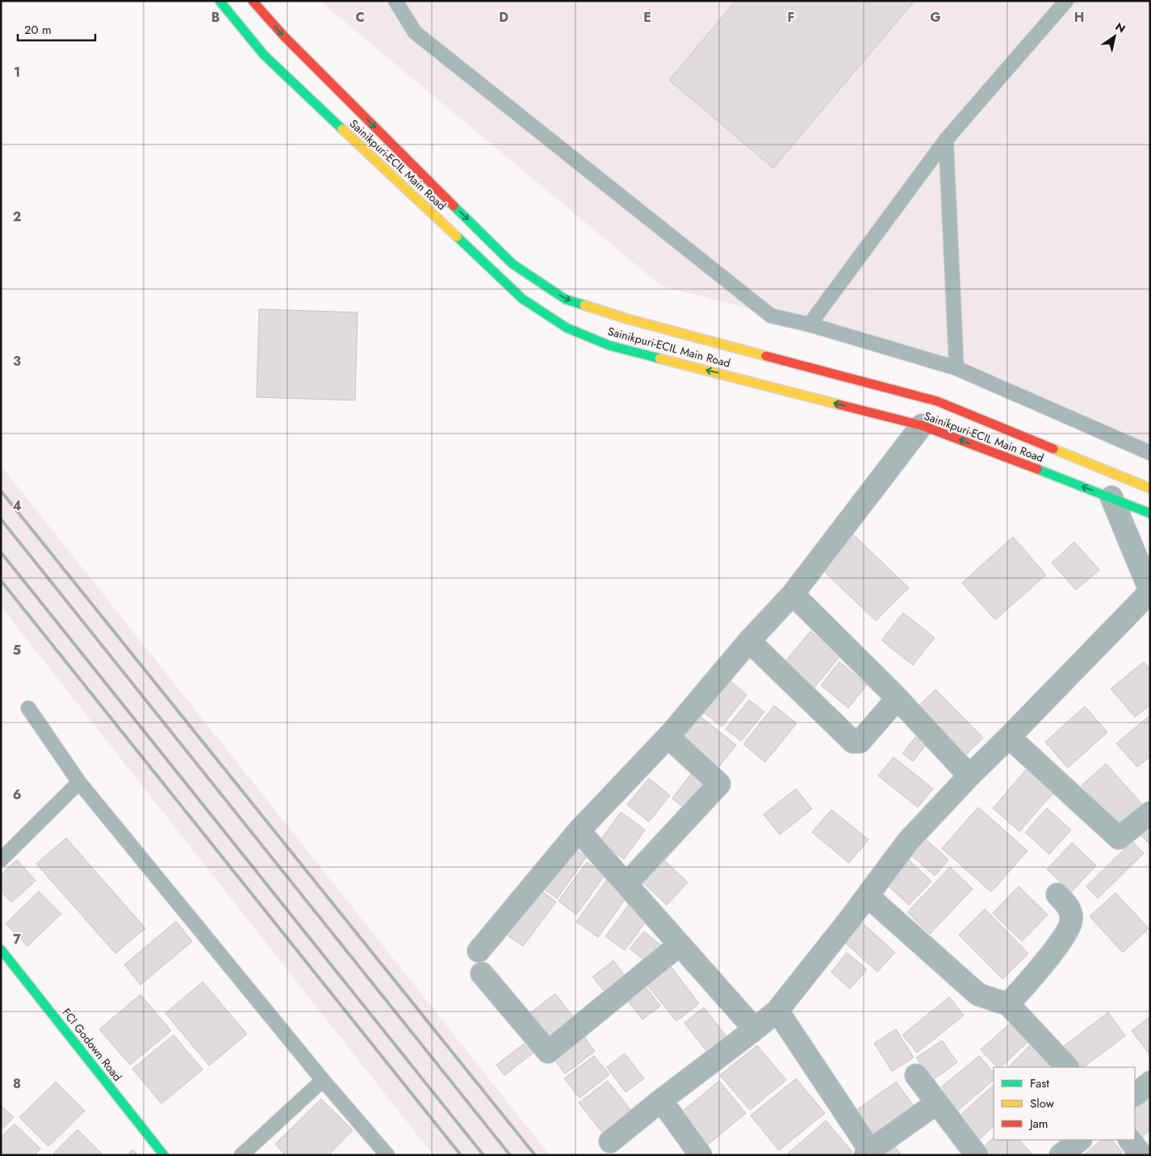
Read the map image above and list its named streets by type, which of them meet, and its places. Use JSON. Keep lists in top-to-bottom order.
{
  "streets": {
    "main road": ["Sainikpuri-ECIL Main Road", "FCI Godown Road"]
  },
  "legend": ["Fast", "Slow", "Jam"],
  "scale_bar": "20 m",
  "north": "top right",
  "grid": {
    "columns": [
      "B",
      "C",
      "D",
      "E",
      "F",
      "G",
      "H"
    ],
    "rows": [
      "1",
      "2",
      "3",
      "4",
      "5",
      "6",
      "7",
      "8"
    ]
  }
}
